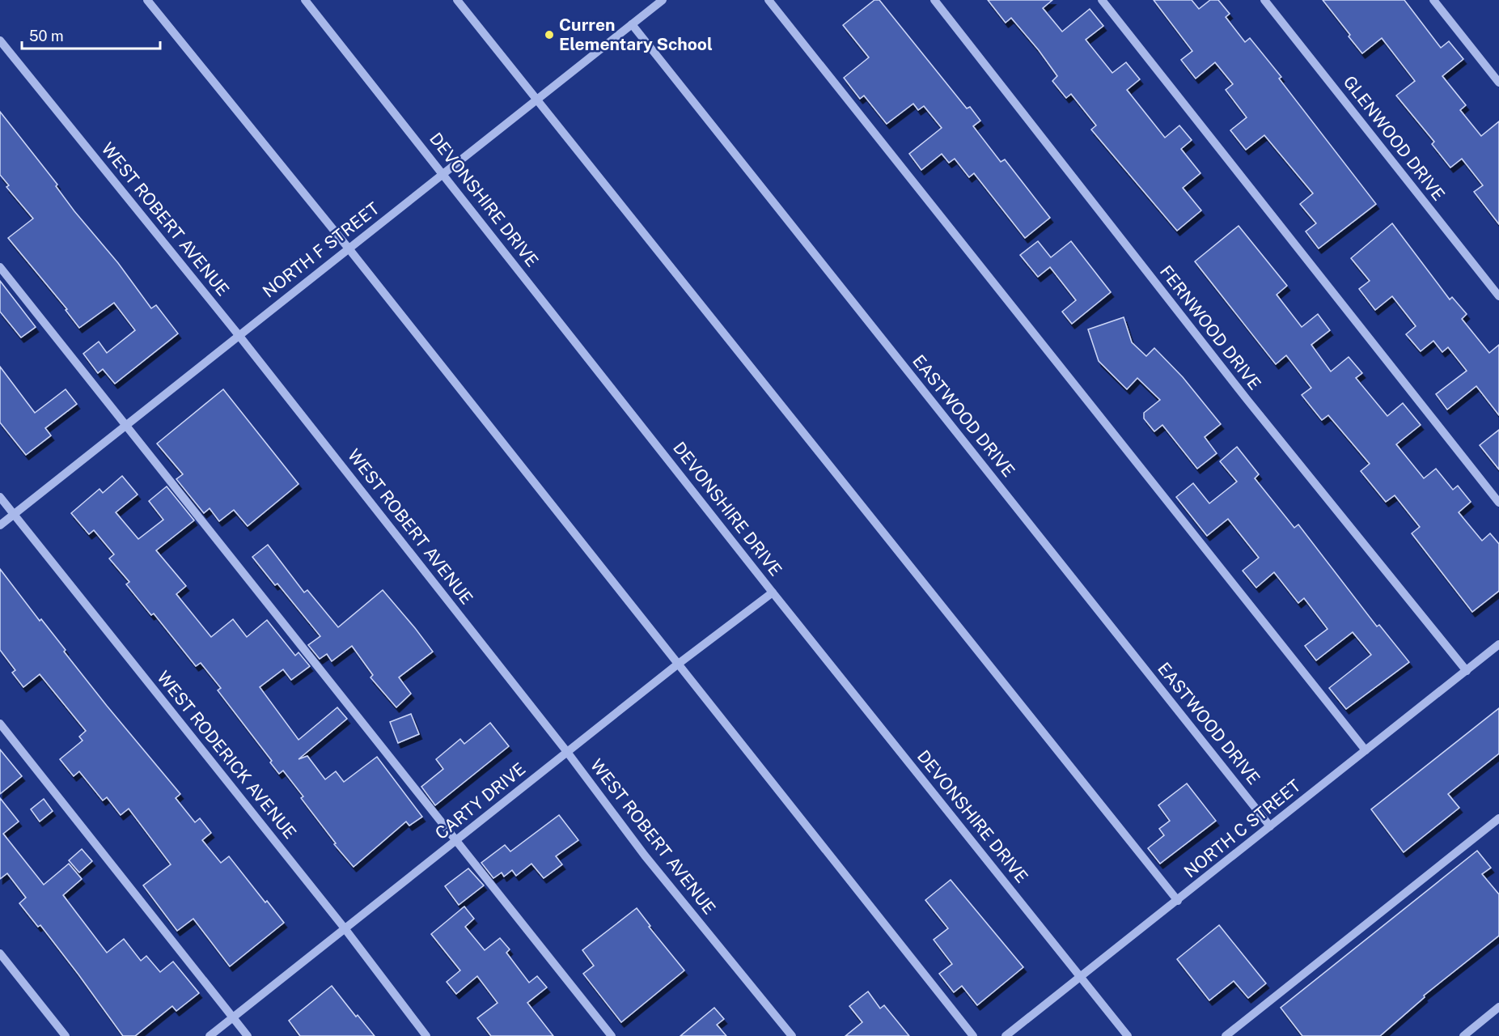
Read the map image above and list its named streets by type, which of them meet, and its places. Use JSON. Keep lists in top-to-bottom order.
{
  "streets": {
    "street": [
      "GLENWOOD DRIVE",
      "DEVONSHIRE DRIVE",
      "WEST ROBERT AVENUE",
      "NORTH F STREET",
      "FERNWOOD DRIVE",
      "EASTWOOD DRIVE",
      "WEST RODERICK AVENUE",
      "CARTY DRIVE",
      "NORTH C STREET"
    ]
  },
  "crossings": [
    ["DEVONSHIRE DRIVE", "NORTH F STREET"],
    ["DEVONSHIRE DRIVE", "CARTY DRIVE"],
    ["DEVONSHIRE DRIVE", "NORTH C STREET"],
    ["WEST ROBERT AVENUE", "NORTH F STREET"],
    ["WEST ROBERT AVENUE", "CARTY DRIVE"],
    ["NORTH F STREET", "EASTWOOD DRIVE"],
    ["NORTH F STREET", "WEST RODERICK AVENUE"],
    ["FERNWOOD DRIVE", "NORTH C STREET"],
    ["EASTWOOD DRIVE", "NORTH C STREET"],
    ["WEST RODERICK AVENUE", "CARTY DRIVE"]
  ],
  "places": ["Curren Elementary School"],
  "scale_bar": "50 m"
}
